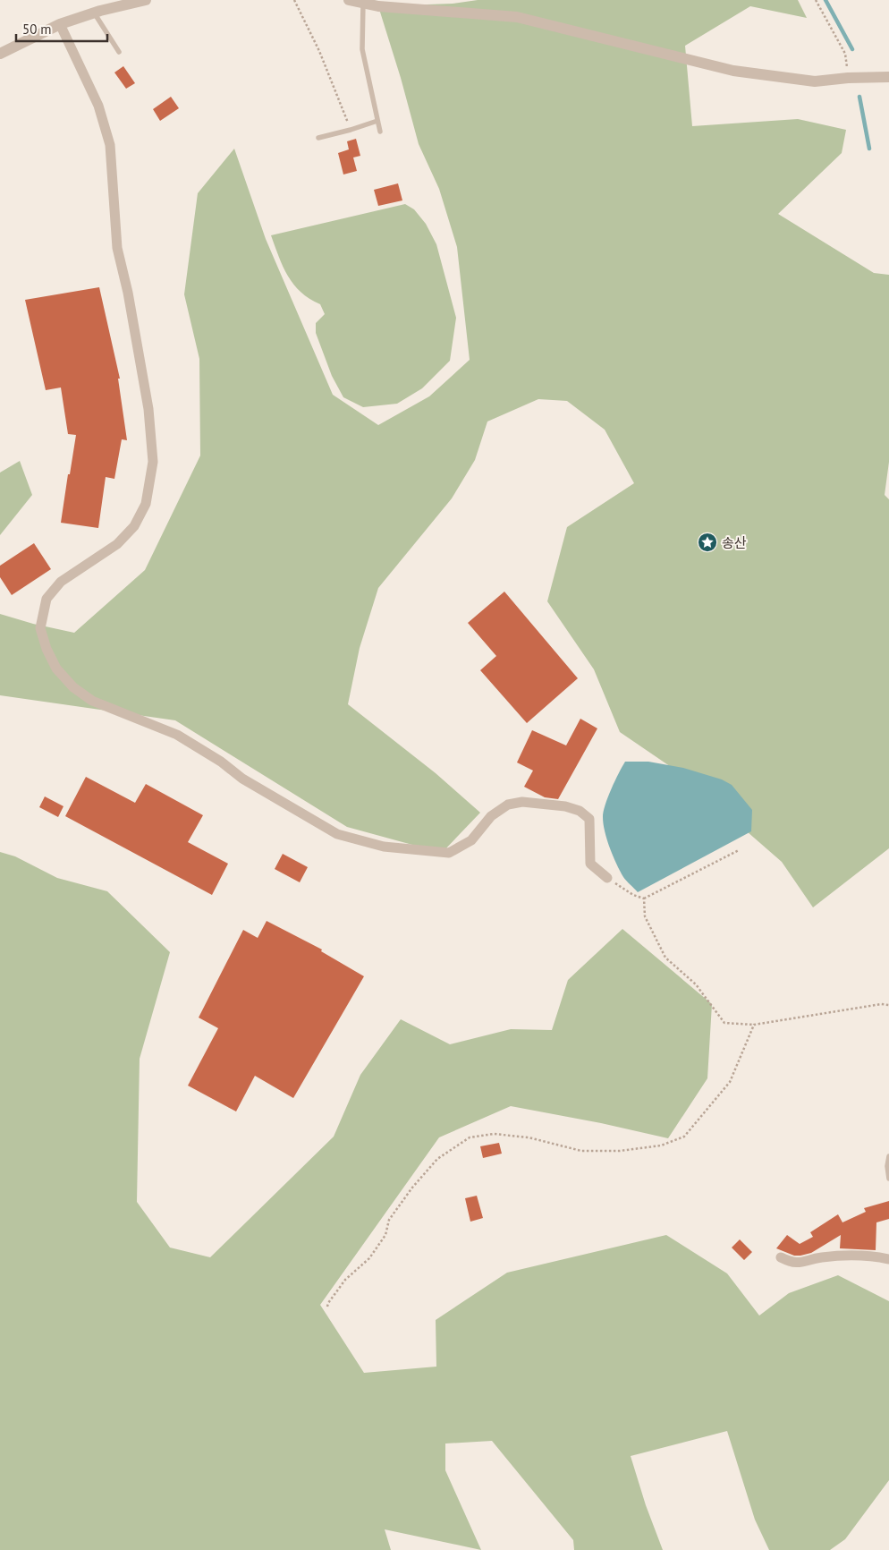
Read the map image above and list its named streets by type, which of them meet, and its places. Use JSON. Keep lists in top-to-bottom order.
{
  "places": {
    "place": ["송산"]
  },
  "scale_bar": "50 m"
}
